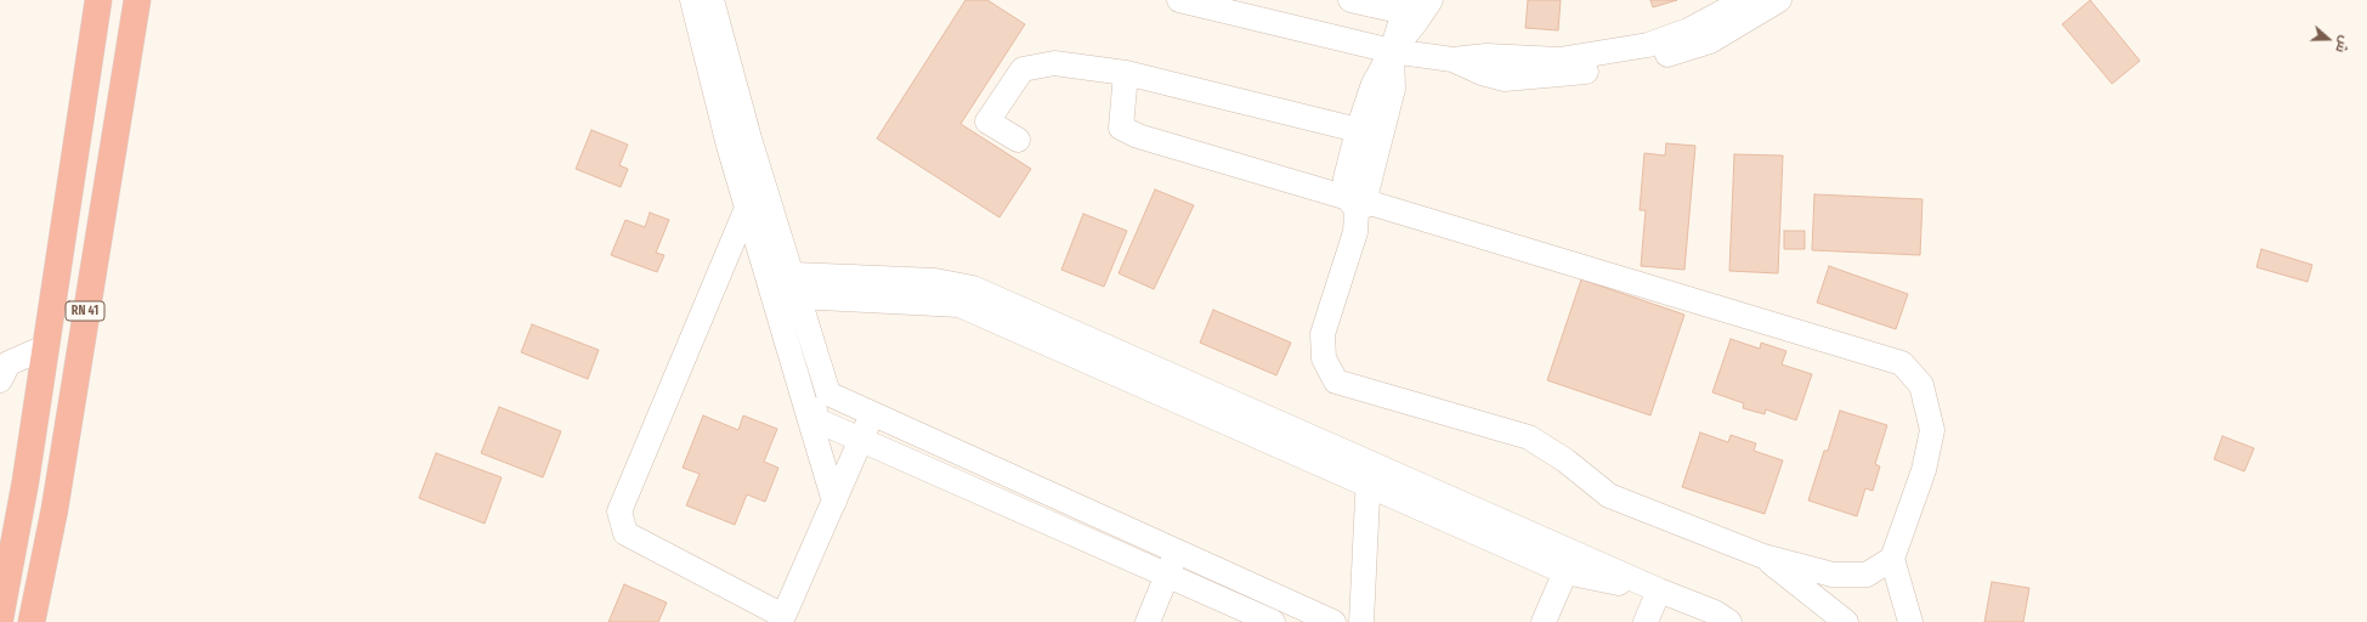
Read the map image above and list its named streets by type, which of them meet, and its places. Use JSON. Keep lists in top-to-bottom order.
{
  "streets": {
    "highway": ["RN 41"]
  },
  "north": "right"
}
